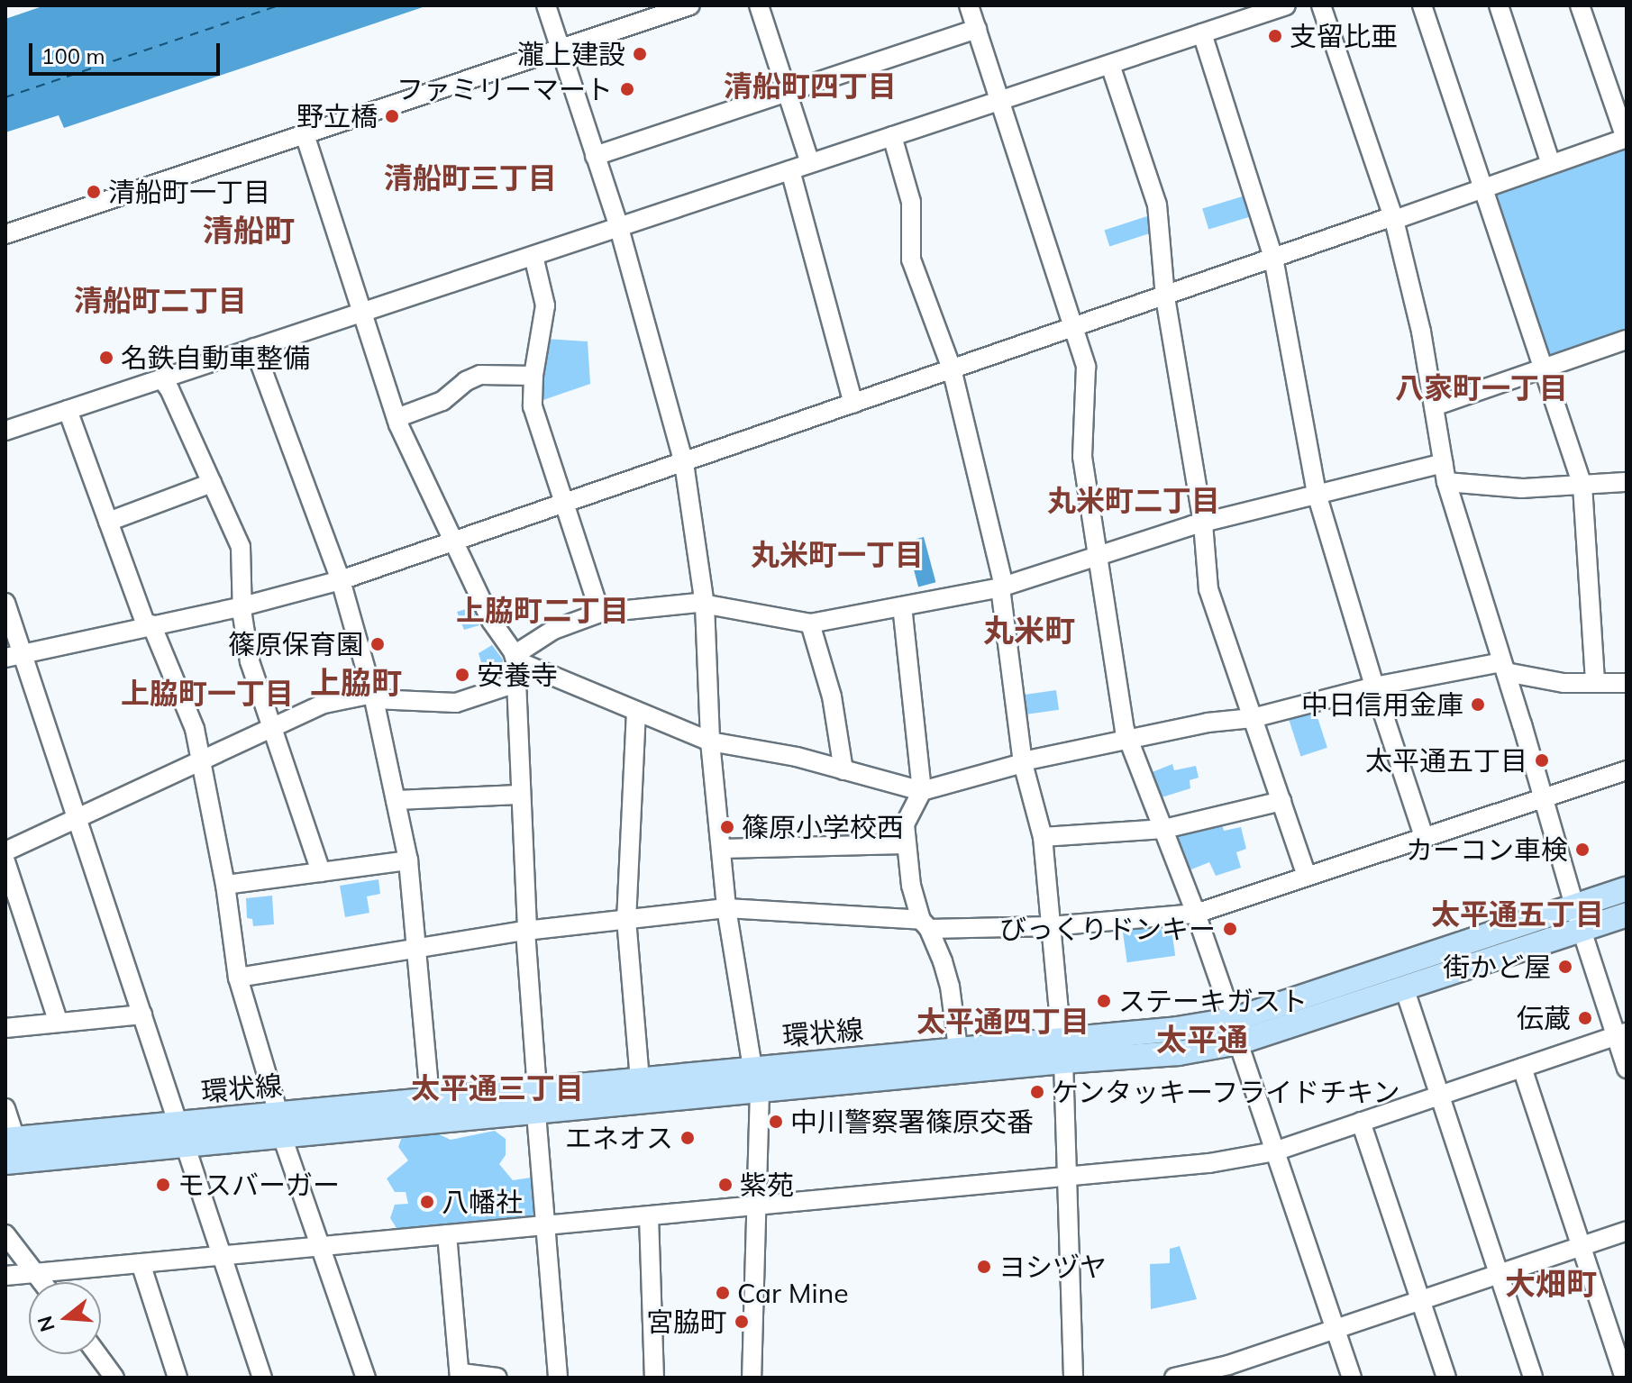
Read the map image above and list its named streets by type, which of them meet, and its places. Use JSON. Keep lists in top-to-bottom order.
{
  "streets": {
    "main road": ["環状線"]
  },
  "districts": [
    "清船町四丁目",
    "清船町三丁目",
    "清船町",
    "清船町二丁目",
    "八家町一丁目",
    "丸米町二丁目",
    "丸米町一丁目",
    "上脇町二丁目",
    "丸米町",
    "上脇町",
    "上脇町一丁目",
    "太平通五丁目",
    "太平通四丁目",
    "太平通",
    "太平通三丁目",
    "大畑町"
  ],
  "places": [
    "支留比亜",
    "瀧上建設",
    "ファミリーマート",
    "野立橋",
    "清船町一丁目",
    "名鉄自動車整備",
    "篠原保育園",
    "安養寺",
    "中日信用金庫",
    "太平通五丁目",
    "篠原小学校西",
    "カーコン車検",
    "びっくりドンキー",
    "街かど屋",
    "ステーキガスト",
    "伝蔵",
    "ケンタッキーフライドチキン",
    "中川警察署篠原交番",
    "エネオス",
    "モスバーガー",
    "紫苑",
    "八幡社",
    "ヨシヅヤ",
    "Car Mine",
    "宮脇町"
  ],
  "scale_bar": "100 m",
  "north": "left"
}
